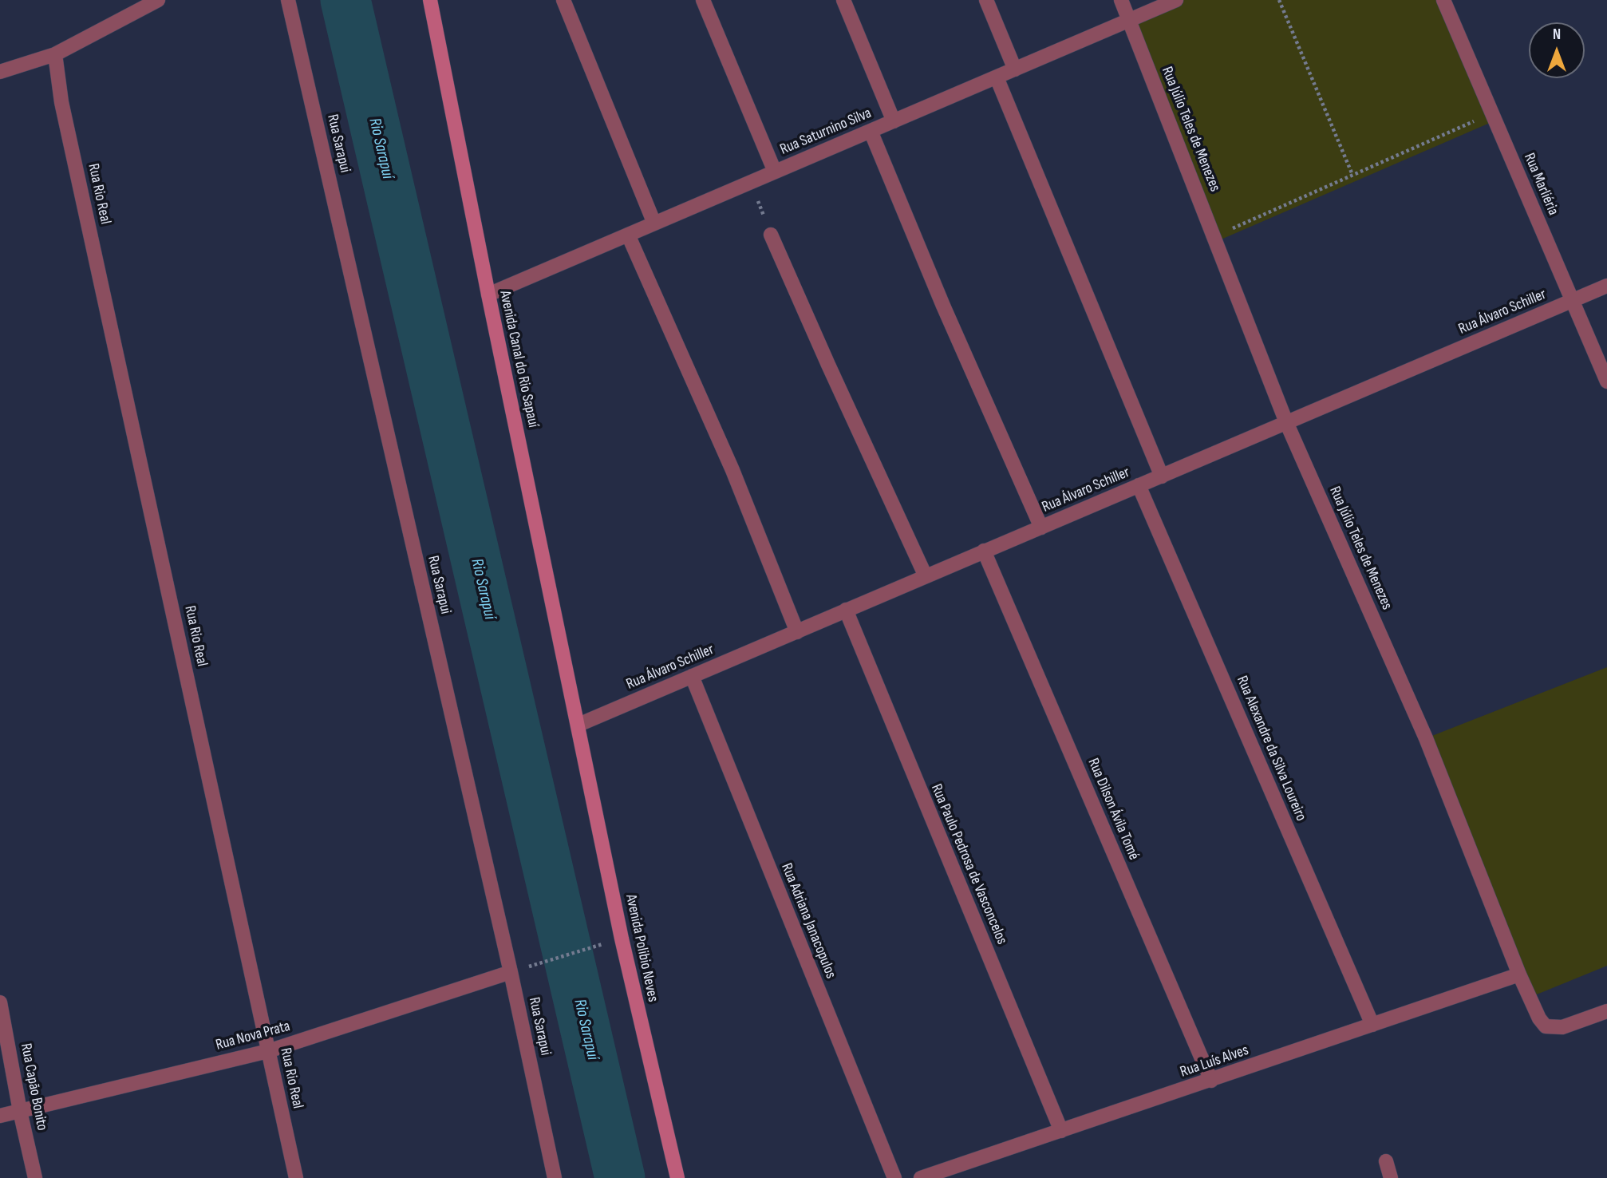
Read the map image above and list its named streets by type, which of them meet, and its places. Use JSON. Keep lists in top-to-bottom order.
{
  "streets": {
    "street": [
      "Rua Júlio Teles de Menezes",
      "Rua Saturnino Silva",
      "Rua Sarapui",
      "Rua Marliéria",
      "Rua Rio Real",
      "Rua Álvaro Schiller",
      "Avenida Canal do Rio Sapauí",
      "Rua Alexandre da Silva Loureiro",
      "Rua Dilson Ávila Tomé",
      "Rua Paulo Pedrosa de Vasconcelos",
      "Rua Adriana Janacopulos",
      "Avenida Polibio Neves",
      "Rua Nova Prata",
      "Rua Luís Alves",
      "Rua Capão Bonito"
    ]
  },
  "crossings": [
    ["Rua Júlio Teles de Menezes", "Rua Saturnino Silva"],
    ["Rua Júlio Teles de Menezes", "Rua Álvaro Schiller"],
    ["Rua Júlio Teles de Menezes", "Rua Luís Alves"],
    ["Rua Saturnino Silva", "Avenida Canal do Rio Sapauí"],
    ["Rua Sarapui", "Rua Nova Prata"],
    ["Rua Marliéria", "Rua Álvaro Schiller"],
    ["Rua Rio Real", "Rua Nova Prata"],
    ["Rua Álvaro Schiller", "Avenida Canal do Rio Sapauí"],
    ["Rua Álvaro Schiller", "Rua Alexandre da Silva Loureiro"],
    ["Rua Álvaro Schiller", "Rua Dilson Ávila Tomé"],
    ["Rua Álvaro Schiller", "Rua Paulo Pedrosa de Vasconcelos"],
    ["Rua Álvaro Schiller", "Rua Adriana Janacopulos"],
    ["Rua Álvaro Schiller", "Avenida Polibio Neves"],
    ["Avenida Canal do Rio Sapauí", "Avenida Polibio Neves"],
    ["Rua Alexandre da Silva Loureiro", "Rua Luís Alves"],
    ["Rua Dilson Ávila Tomé", "Rua Luís Alves"],
    ["Rua Paulo Pedrosa de Vasconcelos", "Rua Luís Alves"],
    ["Rua Nova Prata", "Rua Capão Bonito"]
  ],
  "water": ["Rio Sarapuí"],
  "north": "top"
}
